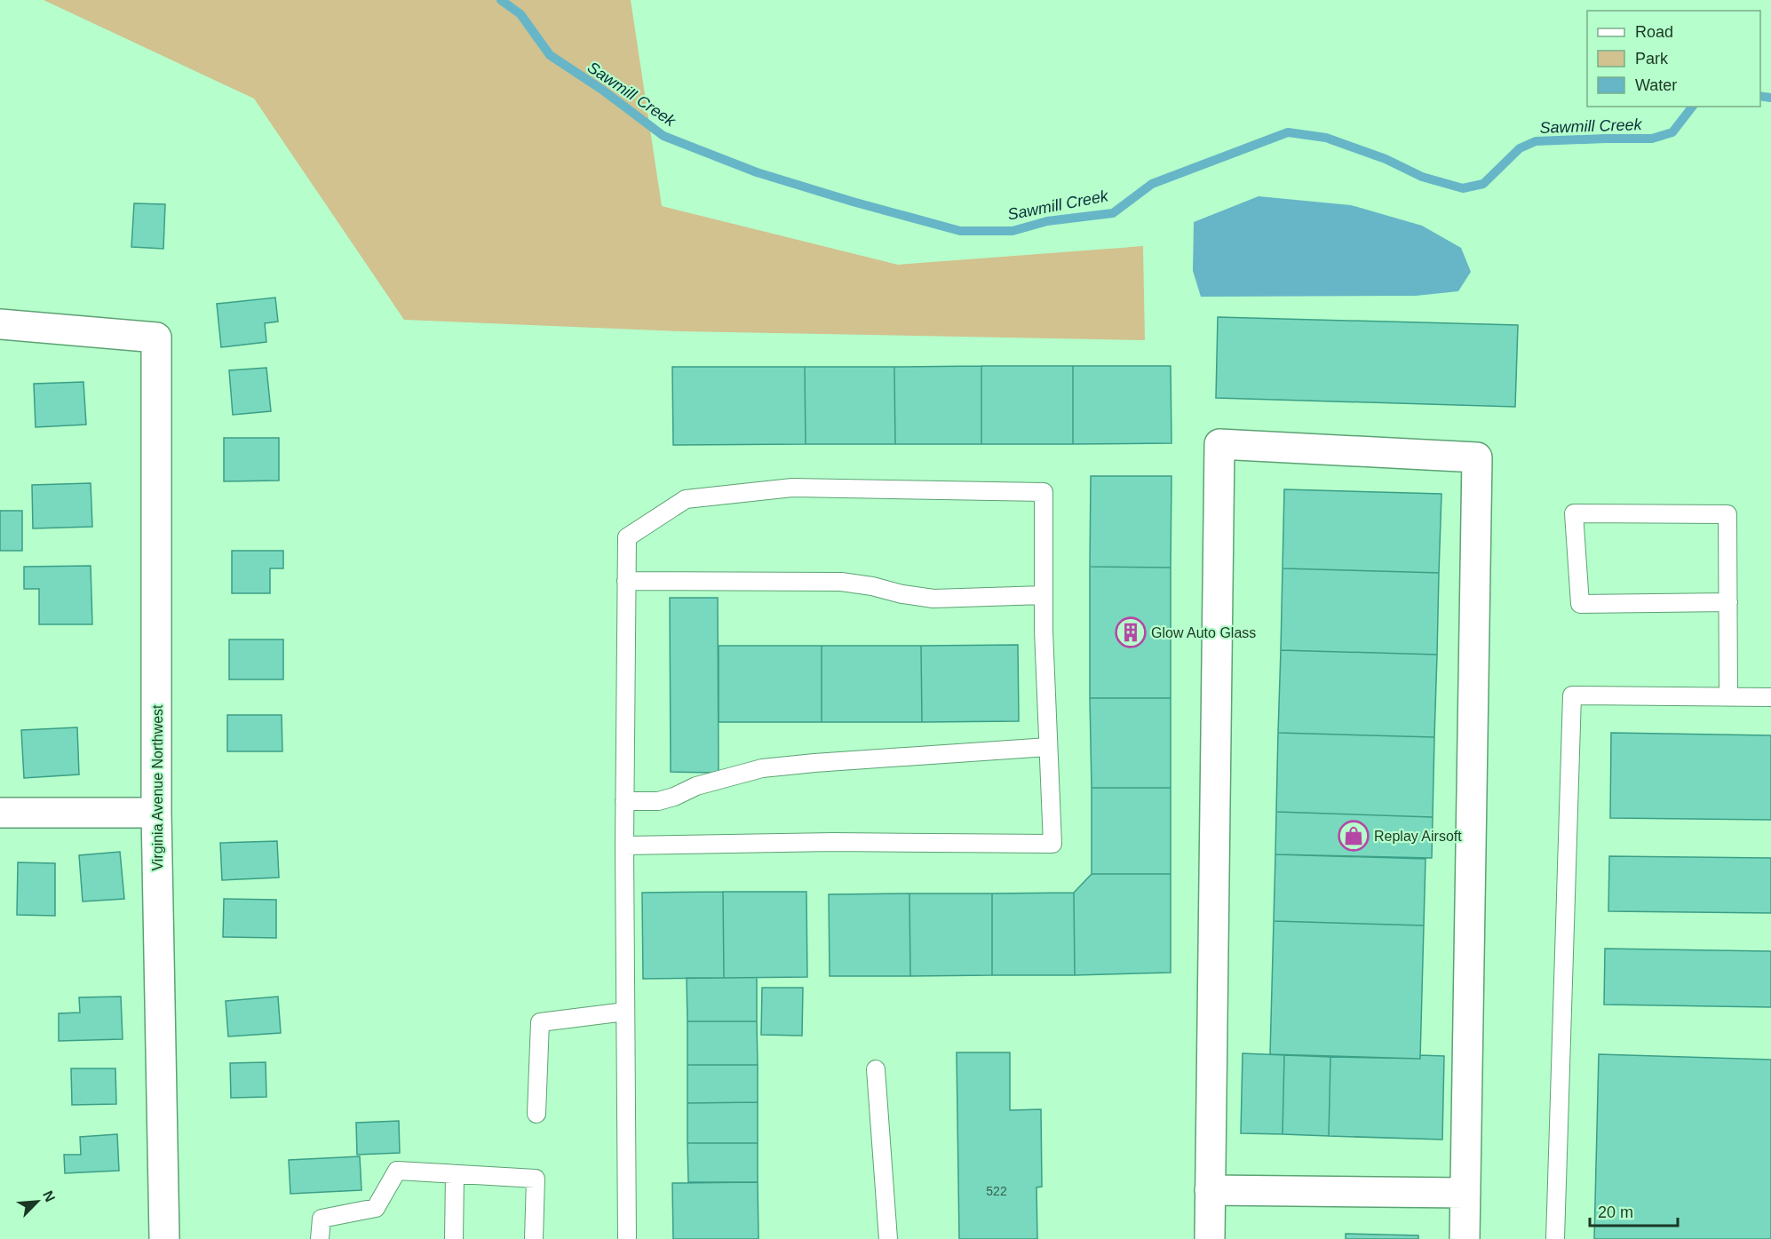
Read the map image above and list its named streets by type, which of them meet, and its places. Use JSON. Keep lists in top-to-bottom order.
{
  "streets": {
    "street": ["Virginia Avenue Northwest"]
  },
  "water": ["Sawmill Creek"],
  "places": {
    "building": ["Glow Auto Glass"],
    "shop": ["Replay Airsoft"]
  },
  "house_numbers": ["522"],
  "legend": ["Road", "Park", "Water"],
  "scale_bar": "20 m",
  "north": "top right"
}
